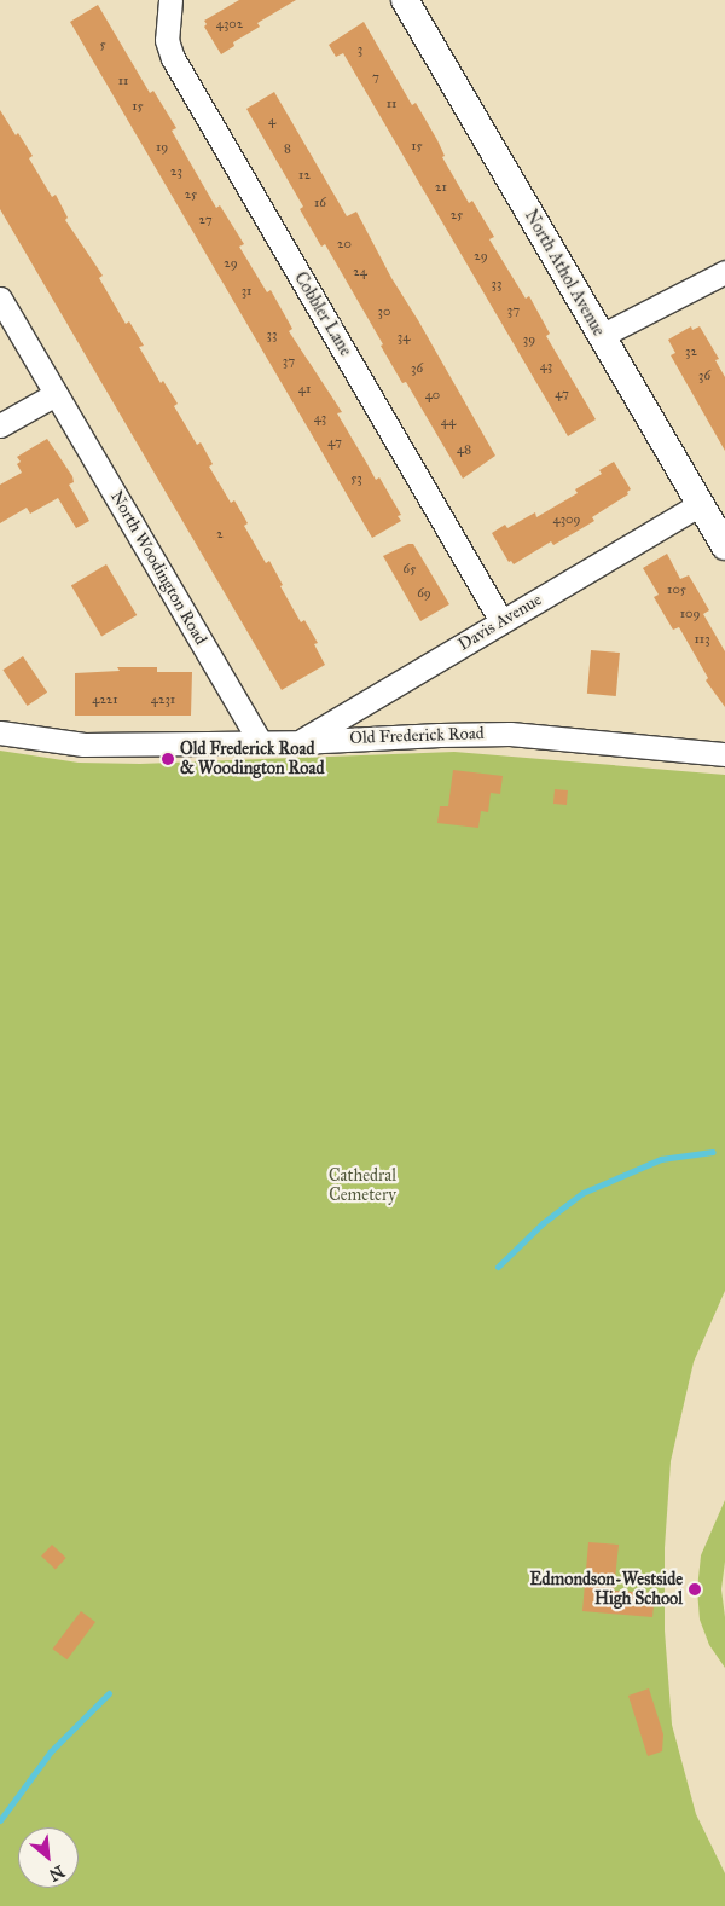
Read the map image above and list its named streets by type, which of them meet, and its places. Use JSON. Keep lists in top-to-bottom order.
{
  "streets": {
    "street": [
      "North Athol Avenue",
      "Cobbler Lane",
      "North Woodington Road",
      "Davis Avenue",
      "Old Frederick Road"
    ]
  },
  "crossings": [
    ["North Athol Avenue", "Davis Avenue"],
    ["Cobbler Lane", "Davis Avenue"],
    ["North Woodington Road", "Old Frederick Road"],
    ["Davis Avenue", "Old Frederick Road"]
  ],
  "parks": ["Cathedral Cemetery"],
  "places": ["Old Frederick Road & Woodington Road", "Edmondson-Westside High School"],
  "house_numbers": [
    "4302",
    "5",
    "3",
    "7",
    "11",
    "11",
    "15",
    "4",
    "15",
    "19",
    "8",
    "23",
    "12",
    "21",
    "25",
    "16",
    "25",
    "27",
    "20",
    "29",
    "29",
    "24",
    "33",
    "31",
    "37",
    "30",
    "33",
    "34",
    "39",
    "32",
    "37",
    "43",
    "36",
    "36",
    "41",
    "47",
    "40",
    "43",
    "44",
    "47",
    "48",
    "53",
    "4309",
    "2",
    "65",
    "105",
    "69",
    "109",
    "113",
    "4221",
    "4231"
  ],
  "north": "bottom right"
}
